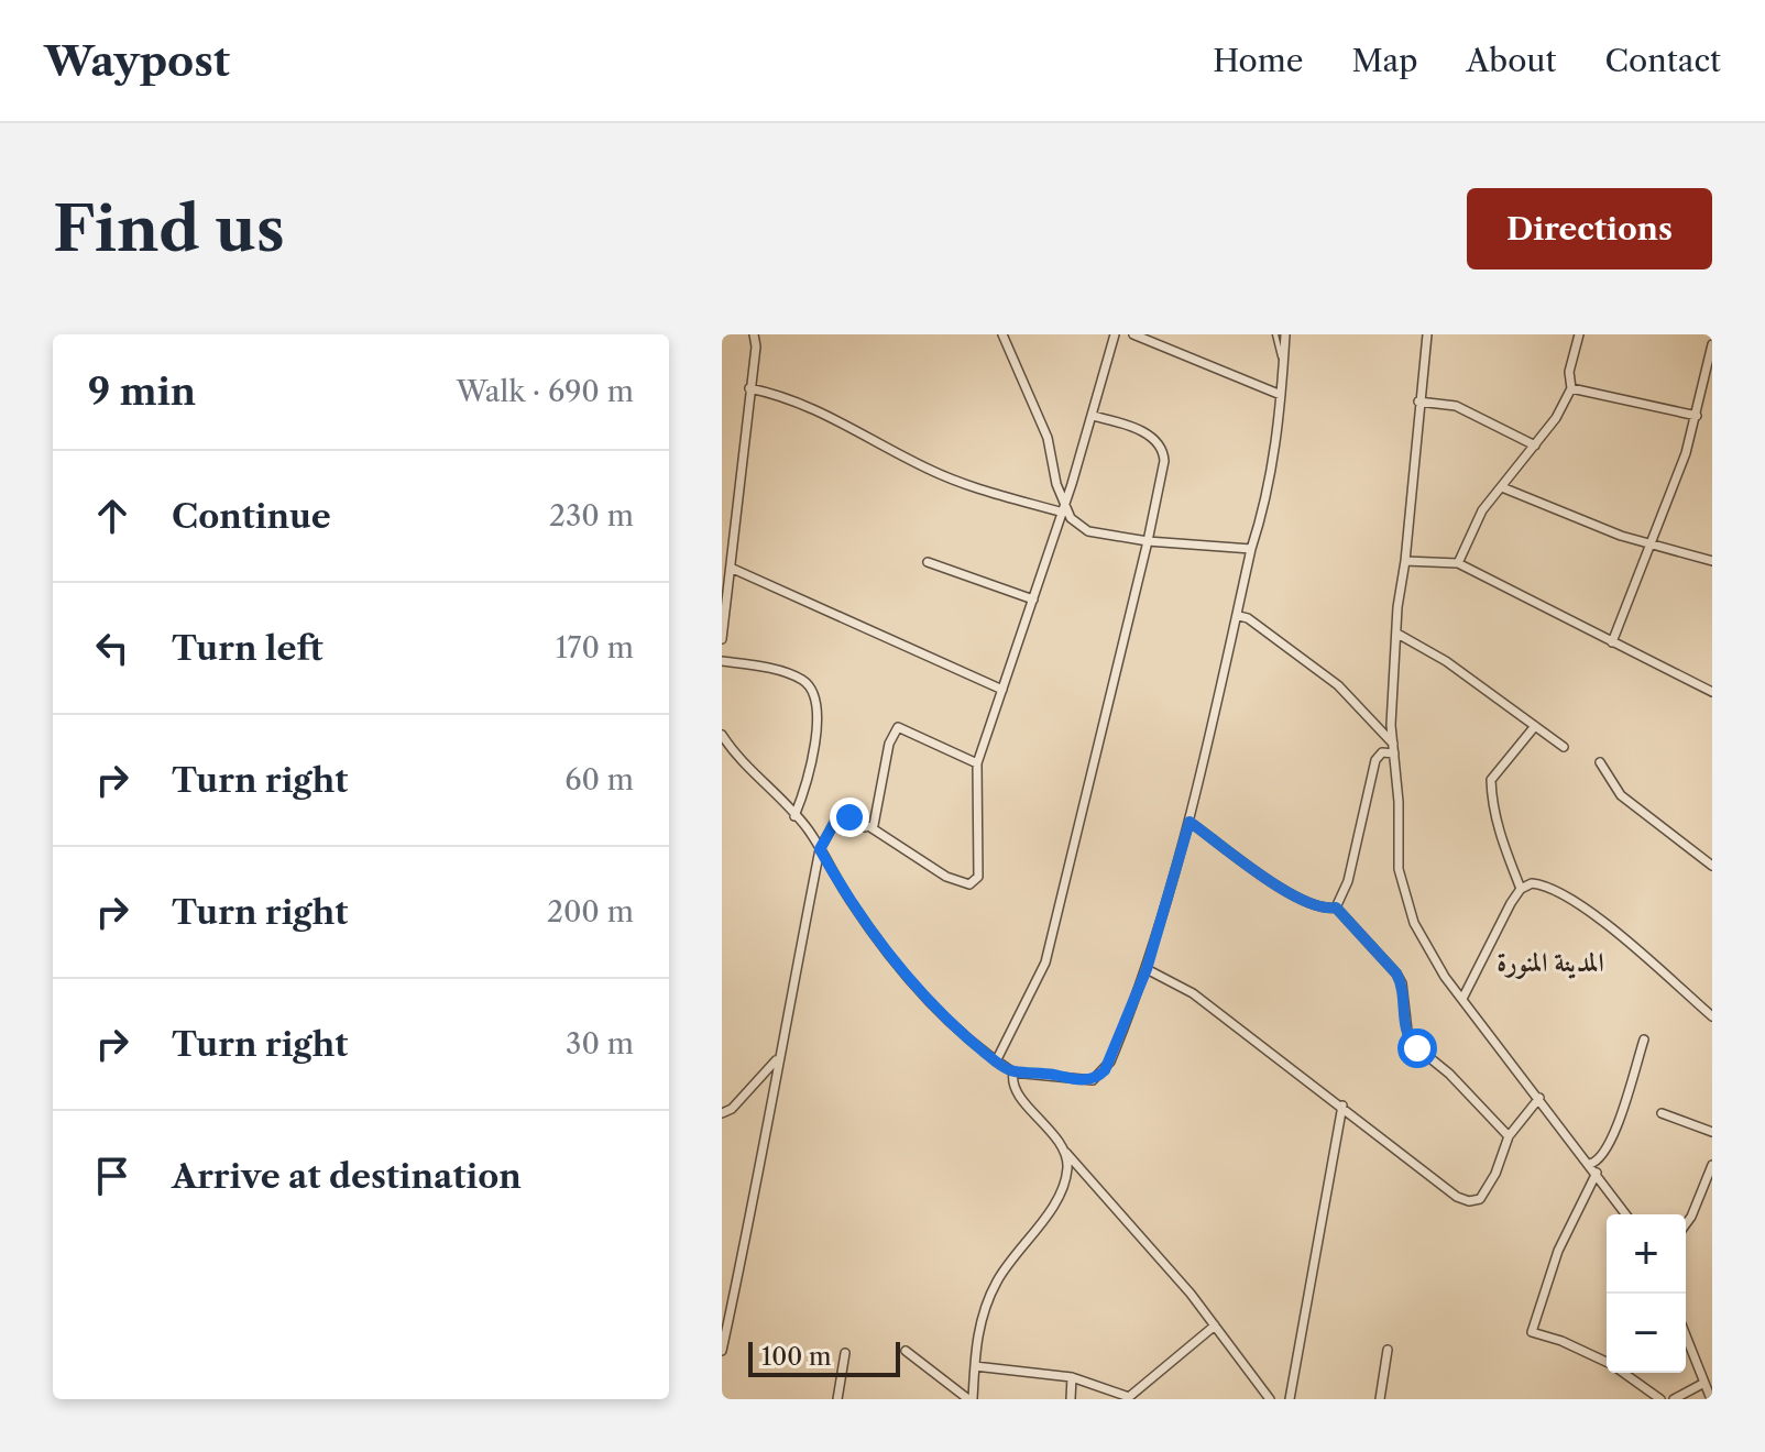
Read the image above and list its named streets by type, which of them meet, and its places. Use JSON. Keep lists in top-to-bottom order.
{
  "districts": ["المدينة المنورة"],
  "scale_bar": "100 m",
  "page": {
    "header": "Waypost",
    "nav": [
      "Home",
      "Map",
      "About",
      "Contact"
    ],
    "buttons": "Directions",
    "title": "Find us",
    "heading": ["9 min", "Walk · 690 m"],
    "list": [
      ["Continue", "230 m"],
      ["Turn left", "170 m"],
      ["Turn right", "60 m"],
      ["Turn right", "200 m"],
      ["Turn right", "30 m"],
      "Arrive at destination"
    ],
    "map_buttons": ["+", "−"],
    "scale": "100 m"
  }
}
